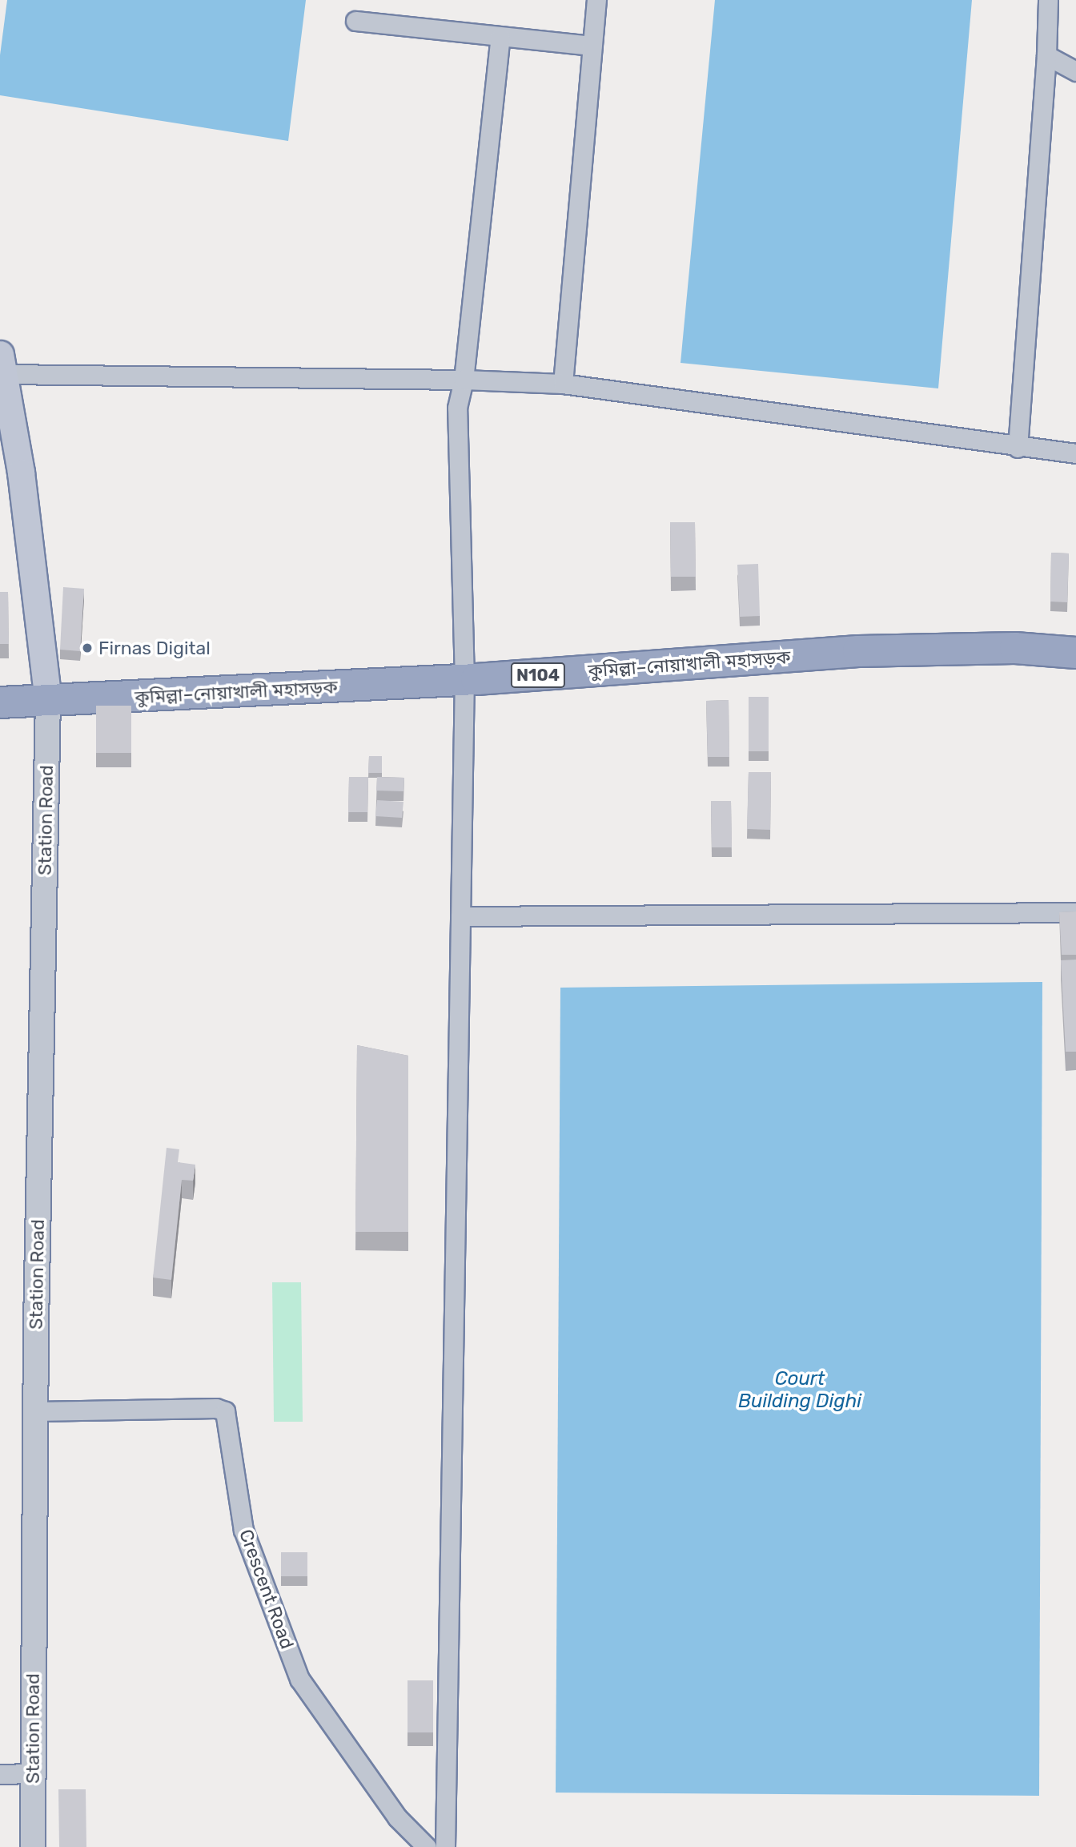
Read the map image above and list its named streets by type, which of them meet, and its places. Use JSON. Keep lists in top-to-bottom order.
{
  "streets": {
    "highway": ["কুমিল্লা–নোয়াখালী মহাসড়ক", "N104"],
    "street": ["Station Road", "Crescent Road"]
  },
  "crossings": [
    ["কুমিল্লা–নোয়াখালী মহাসড়ক", "Station Road"],
    ["Station Road", "Crescent Road"]
  ],
  "water": ["Court Building Dighi"],
  "places": ["Firnas Digital"]
}
